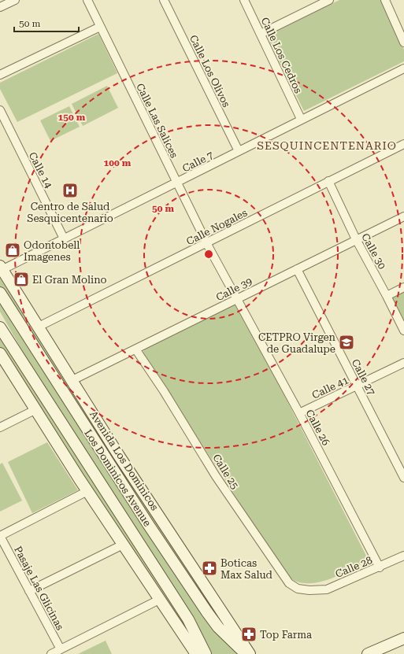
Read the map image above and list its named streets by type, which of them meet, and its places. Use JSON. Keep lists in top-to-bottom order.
{
  "streets": {
    "street": [
      "Calle Los Cedros",
      "Calle Los Olivos",
      "Calle Las Salices",
      "Calle 7",
      "Calle 14",
      "Calle Nogales",
      "Calle 30",
      "Calle 39",
      "Calle 27",
      "Calle 41",
      "Calle 26",
      "Avenida Los Dominicos",
      "Calle 25",
      "Los Dominicos Avenue",
      "Calle 28",
      "Pasaje Las Glicinas"
    ]
  },
  "crossings": [
    ["Calle Los Cedros", "Calle 7"],
    ["Calle Los Olivos", "Calle 7"],
    ["Calle Las Salices", "Calle 7"],
    ["Calle Las Salices", "Calle Nogales"],
    ["Calle Las Salices", "Calle 39"],
    ["Calle Las Salices", "Calle 26"],
    ["Calle 7", "Calle 14"],
    ["Calle 7", "Avenida Los Dominicos"],
    ["Calle Nogales", "Calle 30"],
    ["Calle Nogales", "Avenida Los Dominicos"],
    ["Calle 30", "Calle 39"],
    ["Calle 39", "Calle 27"],
    ["Calle 39", "Calle 26"],
    ["Calle 39", "Avenida Los Dominicos"],
    ["Calle 39", "Calle 25"],
    ["Calle 27", "Calle 41"],
    ["Calle 41", "Calle 26"],
    ["Calle 26", "Calle 28"],
    ["Calle 25", "Calle 28"]
  ],
  "districts": ["SESQUINCENTENARIO"],
  "places": {
    "hospital": ["Centro de Salud Sesquicentenario"],
    "shop": ["Odontobell Imagenes", "El Gran Molino"],
    "school or university": ["CETPRO Virgen de Guadalupe"],
    "pharmacy": ["Boticas Max Salud", "Top Farma"]
  },
  "scale_bar": "50 m",
  "rings": ["150 m", "100 m", "50 m"]
}
